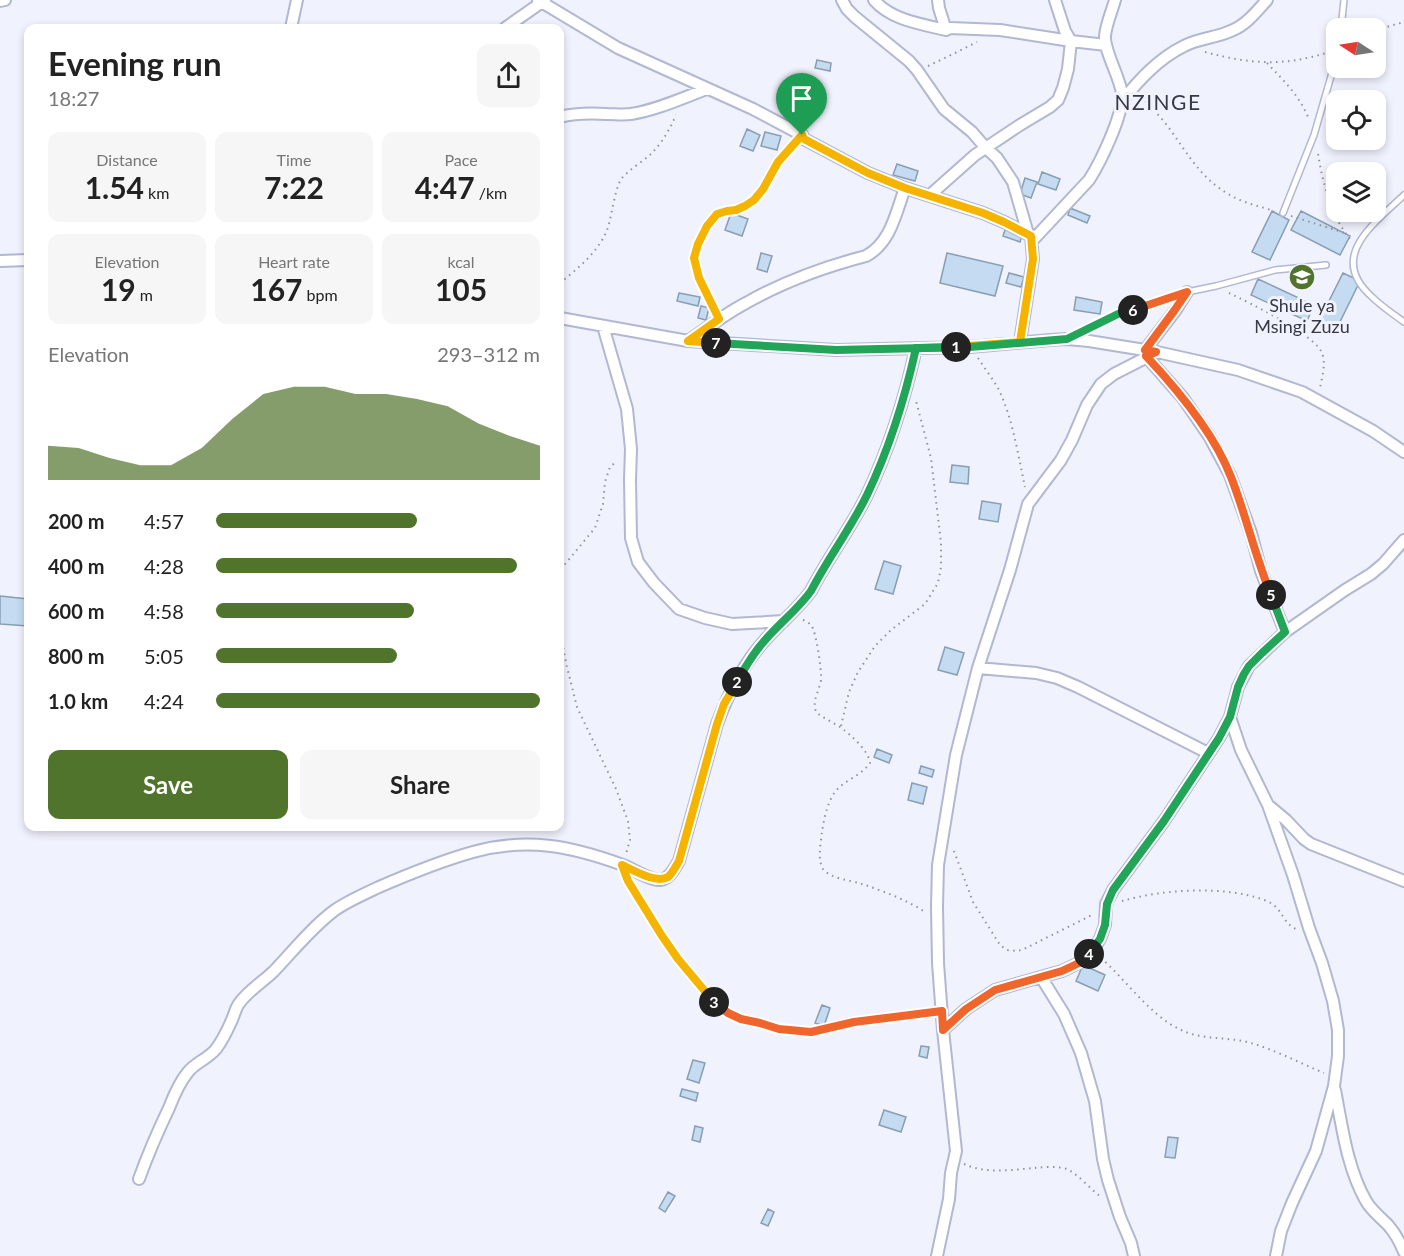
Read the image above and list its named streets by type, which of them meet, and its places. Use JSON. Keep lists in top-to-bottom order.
{
  "districts": ["NZINGE"],
  "places": {
    "school or university": ["Shule ya Msingi Zuzu"]
  },
  "north": "left",
  "page": {
    "heading": ["Evening run", "18:27"],
    "stats": [
      ["Distance", "1.54 km"],
      ["Time", "7:22"],
      ["Pace", "4:47 /km"],
      ["Elevation", "19 m"],
      ["Heart rate", "167 bpm"],
      ["kcal", "105"]
    ],
    "pins": [
      "6",
      "7",
      "1",
      "5",
      "2",
      "4",
      "3"
    ],
    "chart": ["Elevation", "293–312 m"],
    "list": [
      {
        "name": "200 m",
        "note": "4:57"
      },
      {
        "name": "400 m",
        "note": "4:28"
      },
      {
        "name": "600 m",
        "note": "4:58"
      },
      {
        "name": "800 m",
        "note": "5:05"
      },
      {
        "name": "1.0 km",
        "note": "4:24"
      }
    ],
    "buttons": ["Save", "Share"]
  }
}
